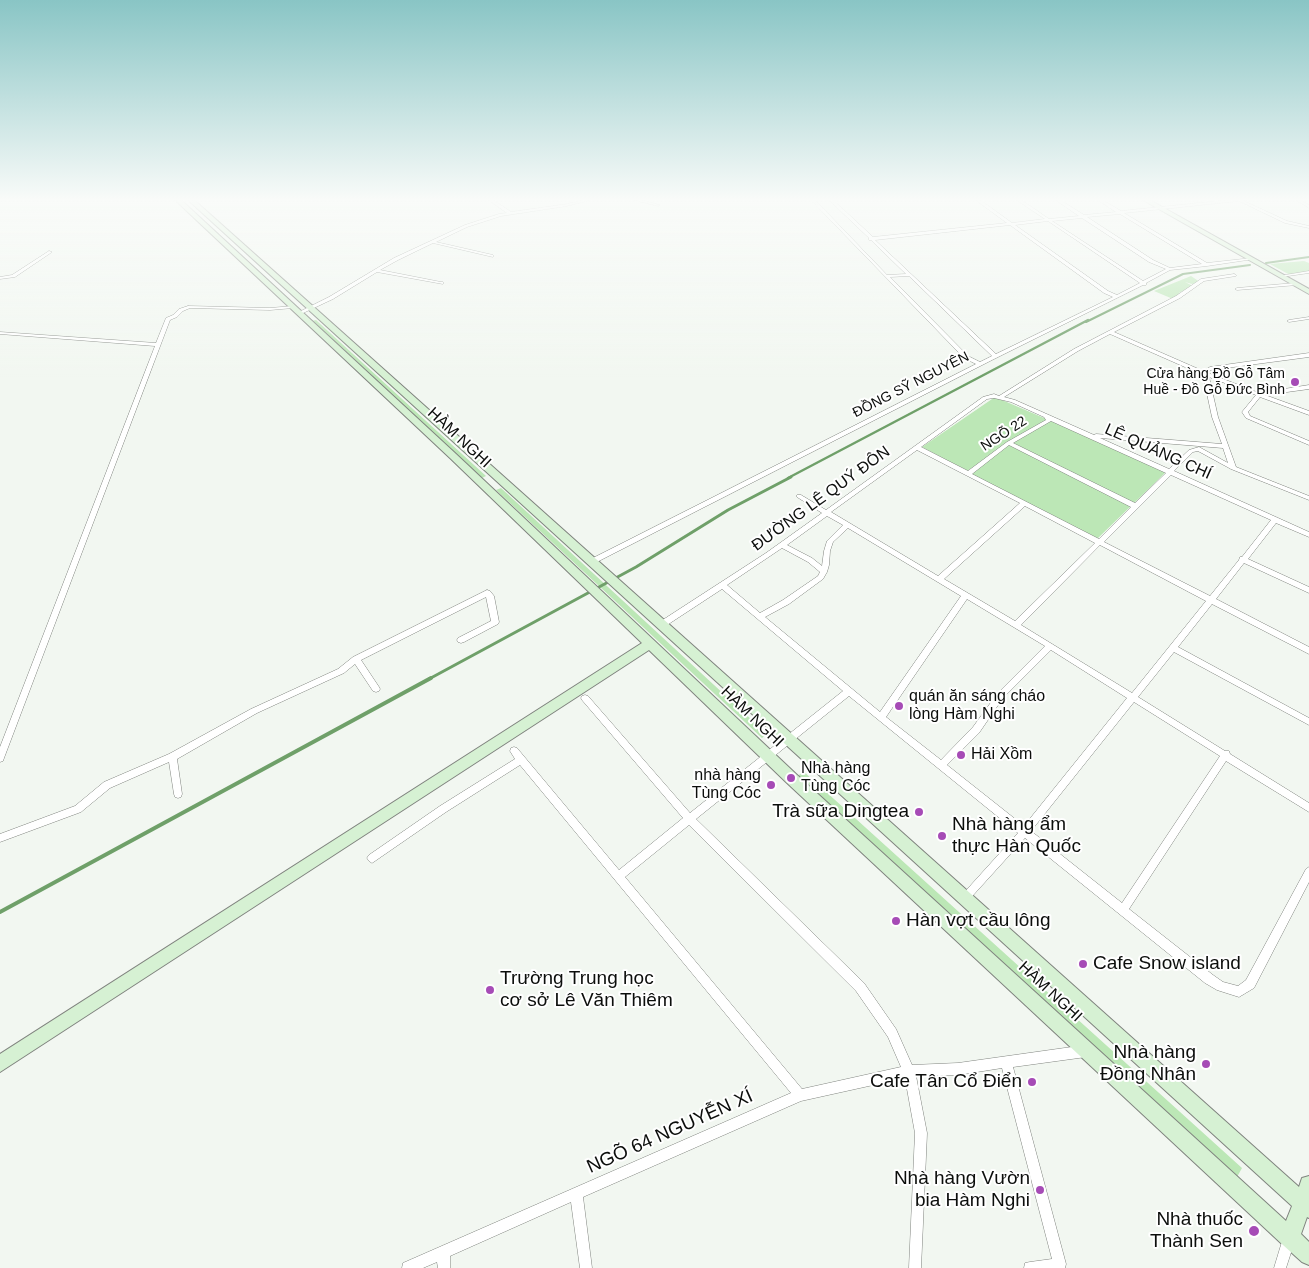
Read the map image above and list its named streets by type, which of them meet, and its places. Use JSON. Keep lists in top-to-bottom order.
{
  "streets": {
    "main road": ["HÀM NGHI"],
    "street": [
      "ĐỒNG SỸ NGUYÊN",
      "NGÕ 22",
      "LÊ QUẢNG CHÍ",
      "ĐƯỜNG LÊ QUÝ ĐÔN",
      "NGÕ 64 NGUYỄN XÍ"
    ]
  },
  "crossings": [
    ["ĐỒNG SỸ NGUYÊN", "HÀM NGHI"],
    ["NGÕ 22", "LÊ QUẢNG CHÍ"],
    ["HÀM NGHI", "ĐƯỜNG LÊ QUÝ ĐÔN"],
    ["HÀM NGHI", "NGÕ 64 NGUYỄN XÍ"],
    ["LÊ QUẢNG CHÍ", "ĐƯỜNG LÊ QUÝ ĐÔN"]
  ],
  "places": [
    "Cửa hàng Đồ Gỗ Tâm Huề - Đồ Gỗ Đức Bình",
    "quán ăn sáng cháo lòng Hàm Nghi",
    "Hải Xồm",
    "Nhà hàng Tùng Cóc",
    "nhà hàng Tùng Cóc",
    "Trà sữa Dingtea",
    "Nhà hàng ẩm thực Hàn Quốc",
    "Hàn vợt cầu lông",
    "Cafe Snow island",
    "Trường Trung học cơ sở Lê Văn Thiêm",
    "Nhà hàng Đồng Nhân",
    "Cafe Tân Cổ Điển",
    "Nhà hàng Vườn bia Hàm Nghi",
    "Nhà thuốc Thành Sen"
  ]
}
